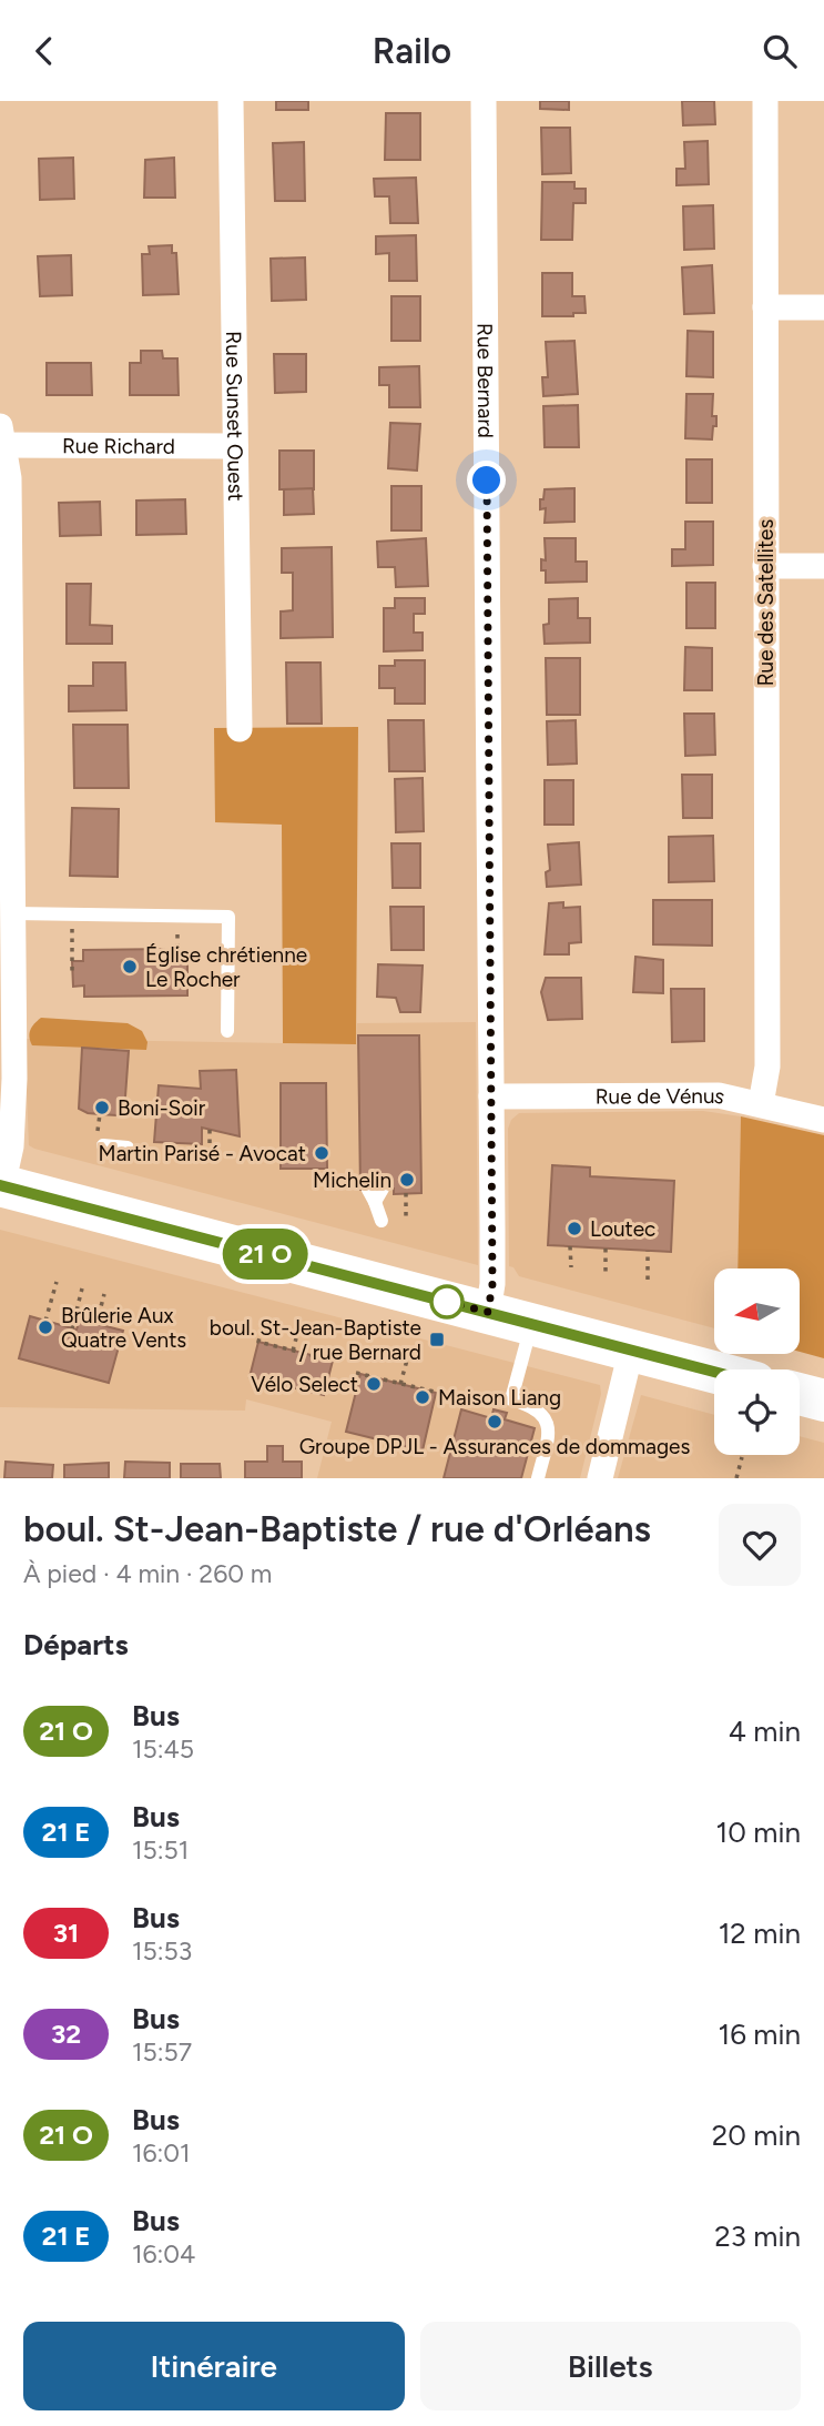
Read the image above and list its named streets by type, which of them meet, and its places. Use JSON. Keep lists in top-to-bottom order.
{
  "streets": {
    "street": [
      "Rue Bernard",
      "Rue Sunset Ouest",
      "Rue Richard",
      "Rue des Satellites",
      "Rue de Vénus"
    ]
  },
  "crossings": [
    ["Rue Bernard", "Rue de Vénus"],
    ["Rue Sunset Ouest", "Rue Richard"],
    ["Rue des Satellites", "Rue de Vénus"]
  ],
  "places": {
    "other": [
      "Église chrétienne Le Rocher",
      "Boni-Soir",
      "Martin Parisé - Avocat",
      "Michelin",
      "Loutec",
      "Brûlerie Aux Quatre Vents",
      "Vélo Select",
      "Maison Liang",
      "Groupe DPJL - Assurances de dommages"
    ],
    "transit": ["boul. St-Jean-Baptiste / rue Bernard"]
  },
  "north": "left",
  "page": {
    "header": "Railo",
    "on_map": "21 O",
    "heading": [
      ["boul. St-Jean-Baptiste / rue d'Orléans", "À pied · 4 min · 260 m"],
      "Départs"
    ],
    "list": [
      {
        "mark": "21 O",
        "name": "Bus",
        "note": "15:45",
        "value": "4 min"
      },
      {
        "mark": "21 E",
        "name": "Bus",
        "note": "15:51",
        "value": "10 min"
      },
      {
        "mark": "31",
        "name": "Bus",
        "note": "15:53",
        "value": "12 min"
      },
      {
        "mark": "32",
        "name": "Bus",
        "note": "15:57",
        "value": "16 min"
      },
      {
        "mark": "21 O",
        "name": "Bus",
        "note": "16:01",
        "value": "20 min"
      },
      {
        "mark": "21 E",
        "name": "Bus",
        "note": "16:04",
        "value": "23 min"
      }
    ],
    "buttons": ["Itinéraire", "Billets"]
  }
}
